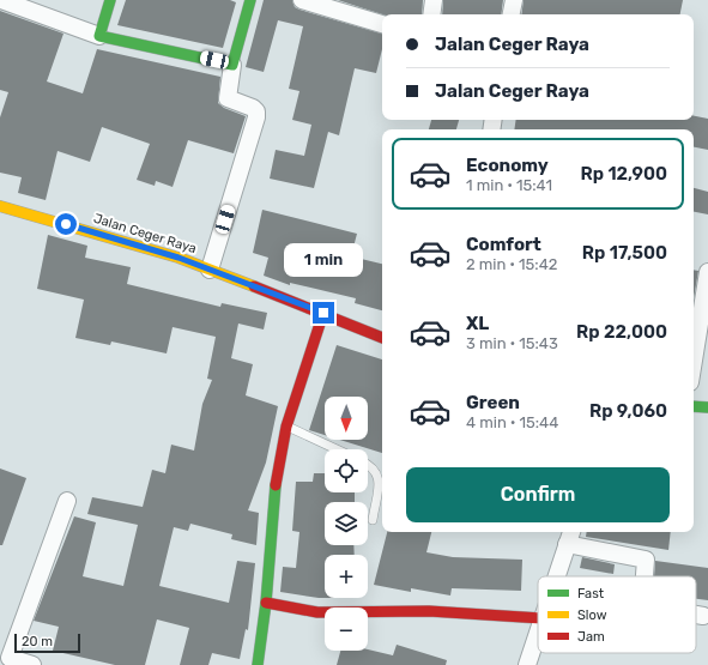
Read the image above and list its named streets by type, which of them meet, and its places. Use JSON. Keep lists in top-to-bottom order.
{
  "streets": {
    "street": ["Jalan Ceger Raya"]
  },
  "legend": ["Fast", "Slow", "Jam"],
  "scale_bar": "20 m",
  "north": "bottom",
  "page": {
    "banner": ["Jalan Ceger Raya", "Jalan Ceger Raya"],
    "list": [
      {
        "name": "Economy",
        "note": "1 min · 15:41",
        "value": "Rp 12,900"
      },
      {
        "name": "Comfort",
        "note": "2 min · 15:42",
        "value": "Rp 17,500"
      },
      {
        "name": "XL",
        "note": "3 min · 15:43",
        "value": "Rp 22,000"
      },
      {
        "name": "Green",
        "note": "4 min · 15:44",
        "value": "Rp 9,060"
      }
    ],
    "bubble": "1 min",
    "map_buttons": ["+", "−"],
    "buttons": "Confirm",
    "scale": "20 m"
  }
}
